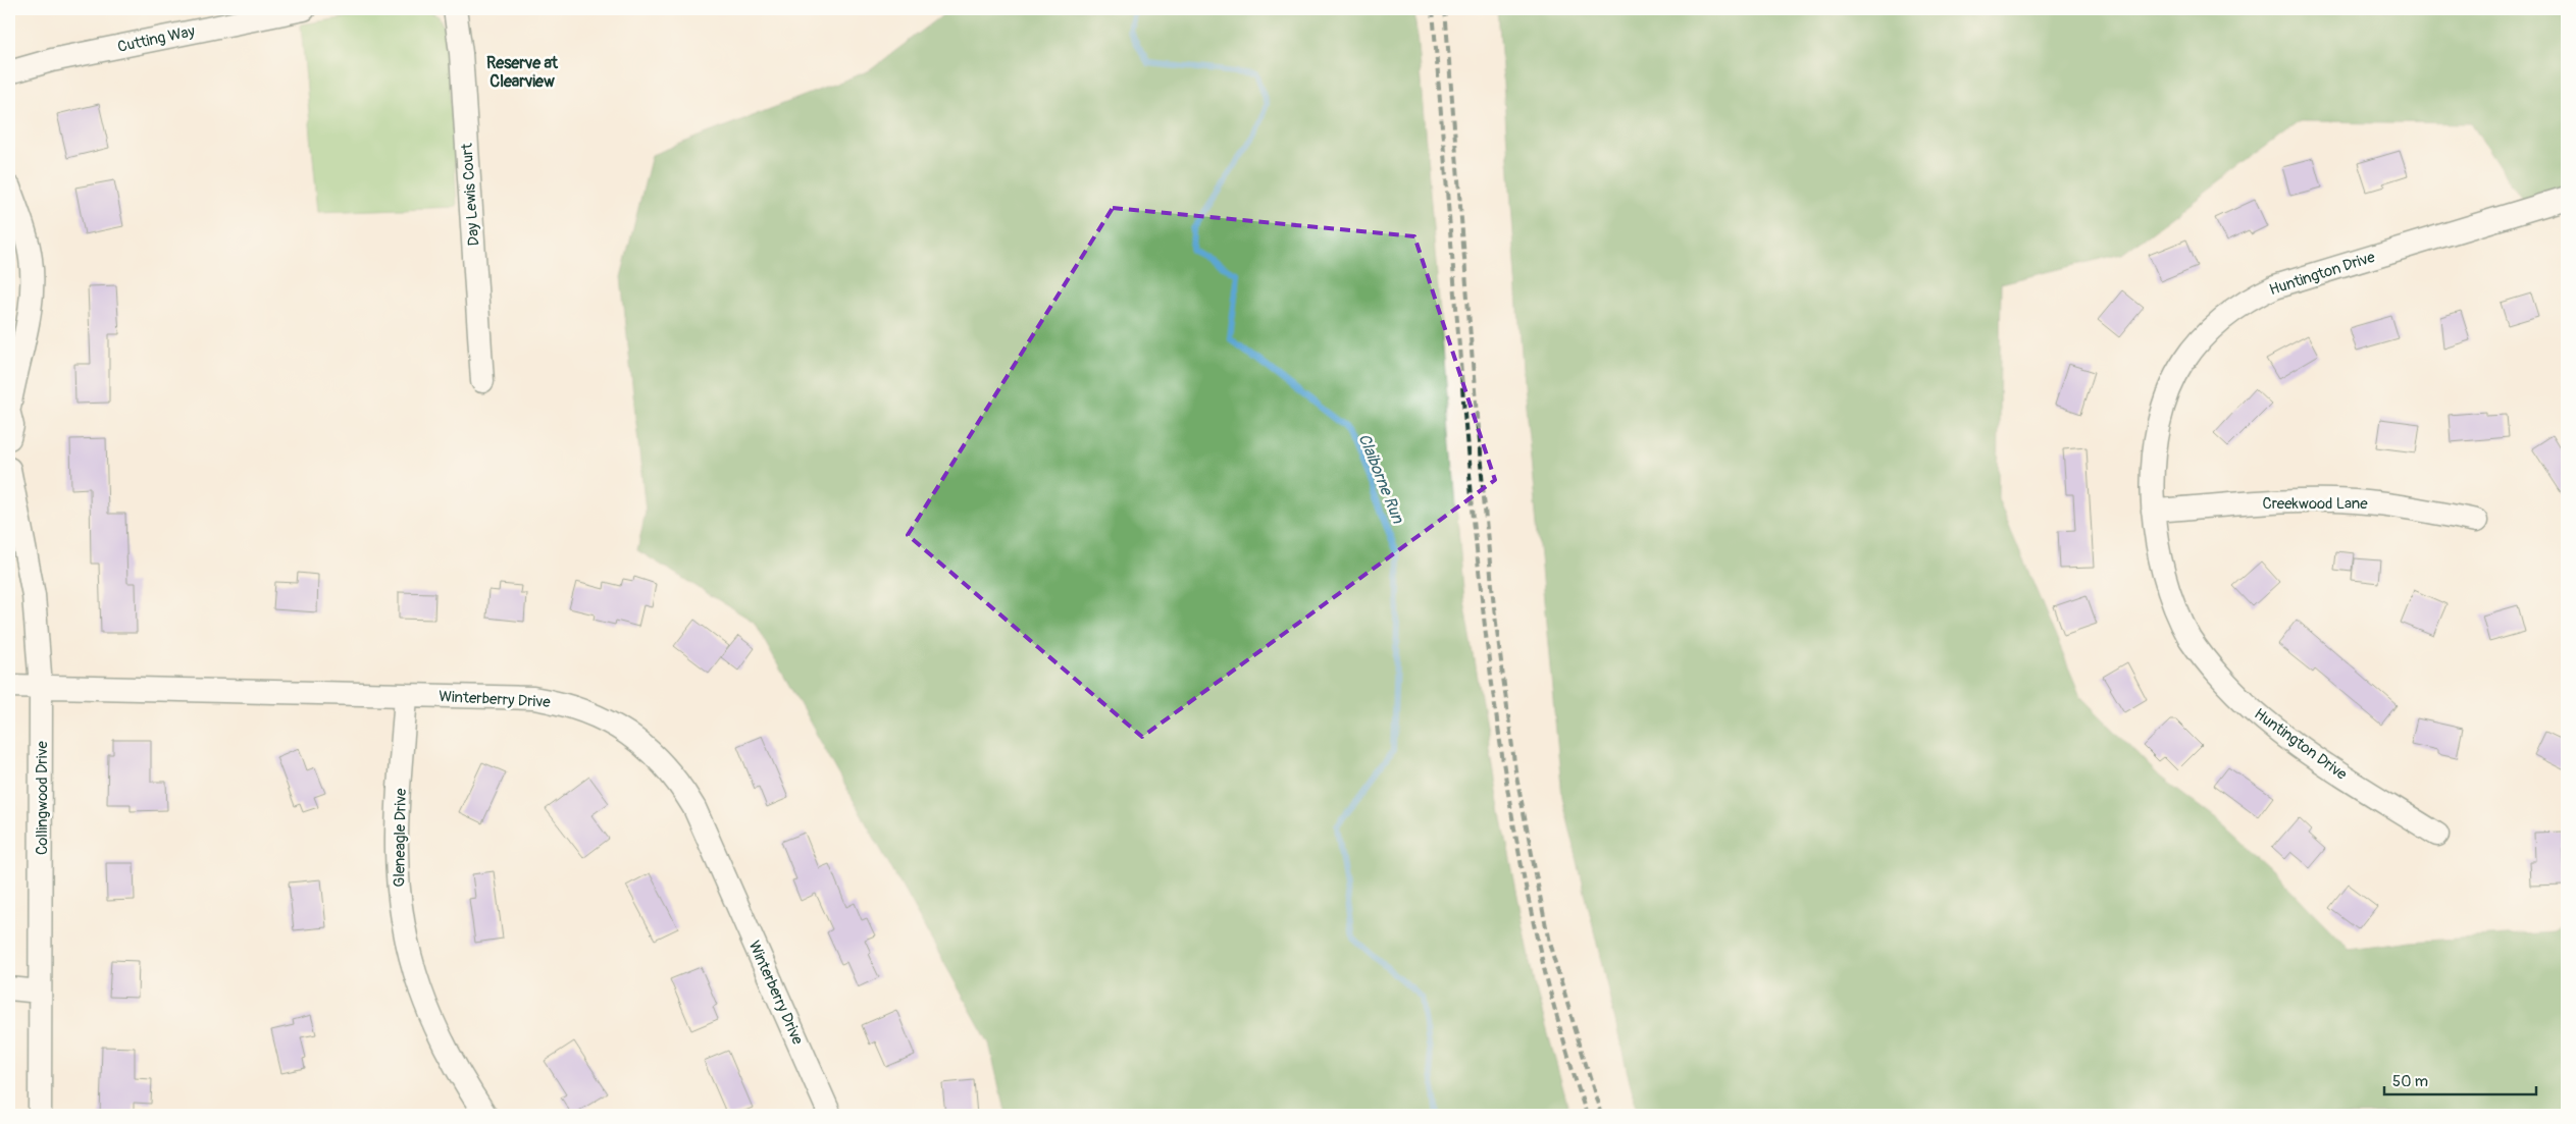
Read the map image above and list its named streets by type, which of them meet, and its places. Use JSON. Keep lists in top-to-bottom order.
{
  "streets": {
    "street": [
      "Cutting Way",
      "Day Lewis Court",
      "Huntington Drive",
      "Creekwood Lane",
      "Winterberry Drive",
      "Collingwood Drive",
      "Gleneagle Drive"
    ]
  },
  "crossings": [
    ["Huntington Drive", "Creekwood Lane"],
    ["Winterberry Drive", "Collingwood Drive"],
    ["Winterberry Drive", "Gleneagle Drive"]
  ],
  "districts": ["Reserve at Clearview"],
  "water": ["Claiborne Run"],
  "scale_bar": "50 m"
}
